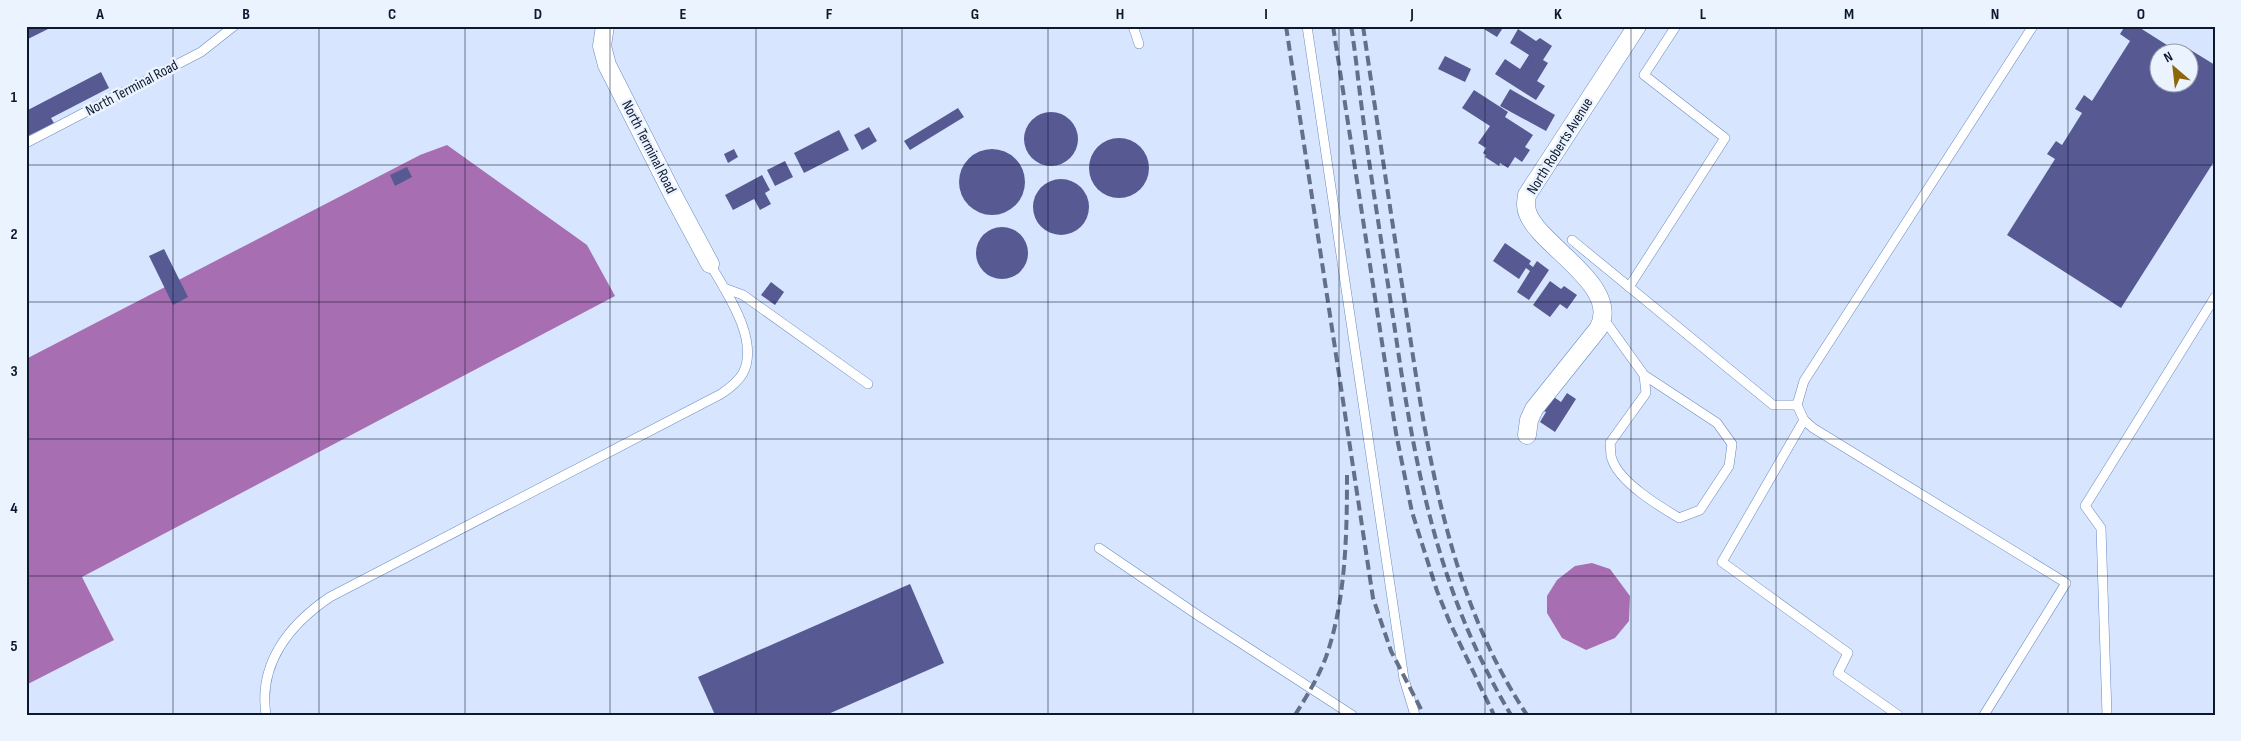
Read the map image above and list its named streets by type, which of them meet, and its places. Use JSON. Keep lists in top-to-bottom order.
{
  "streets": {
    "street": ["North Terminal Road", "North Roberts Avenue"]
  },
  "north": "top left",
  "grid": {
    "columns": [
      "A",
      "B",
      "C",
      "D",
      "E",
      "F",
      "G",
      "H",
      "I",
      "J",
      "K",
      "L",
      "M",
      "N",
      "O"
    ],
    "rows": [
      "1",
      "2",
      "3",
      "4",
      "5"
    ]
  }
}
